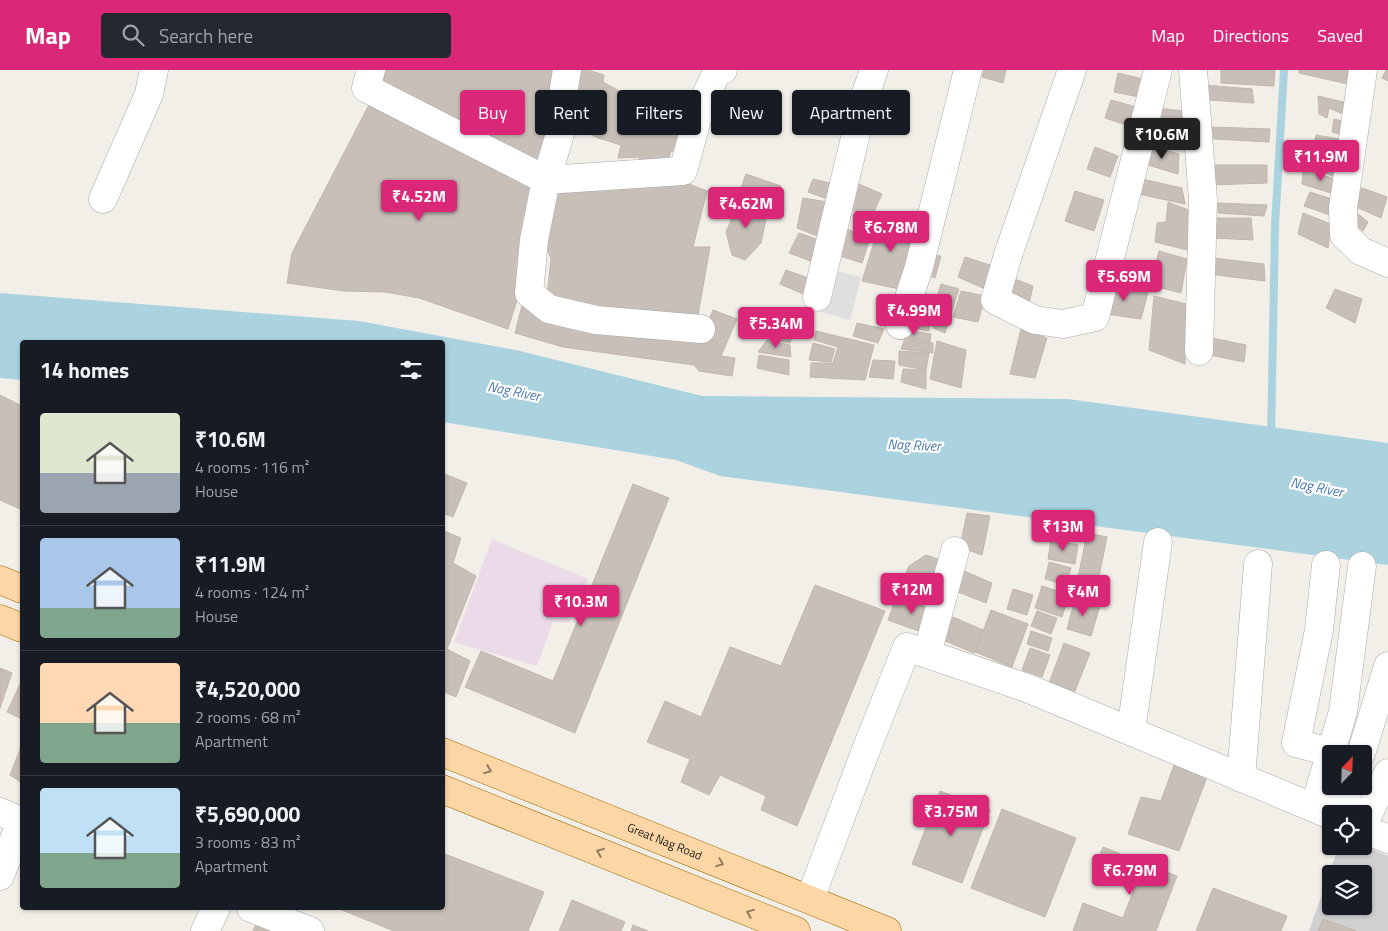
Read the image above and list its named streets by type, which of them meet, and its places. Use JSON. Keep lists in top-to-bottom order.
{
  "streets": {
    "main road": ["Great Nag Road"]
  },
  "water": ["Nag River"],
  "north": "top right",
  "page": {
    "header": "Map",
    "search": "Search here",
    "nav": ["Map", "Directions", "Saved"],
    "chip": [
      "Buy",
      "Rent",
      "Filters",
      "New",
      "Apartment"
    ],
    "price": [
      "₹10.6M",
      "₹11.9M",
      "₹4.52M",
      "₹4.62M",
      "₹6.78M",
      "₹5.69M",
      "₹4.99M",
      "₹5.34M",
      "₹13M",
      "₹12M",
      "₹4M",
      "₹10.3M",
      "₹3.75M",
      "₹6.79M"
    ],
    "heading": "14 homes",
    "list": [
      {
        "name": "₹10.6M",
        "note": "4 rooms · 116 m² · House"
      },
      {
        "name": "₹11.9M",
        "note": "4 rooms · 124 m² · House"
      },
      {
        "name": "₹4,520,000",
        "note": "2 rooms · 68 m² · Apartment"
      },
      {
        "name": "₹5,690,000",
        "note": "3 rooms · 83 m² · Apartment"
      }
    ]
  }
}
